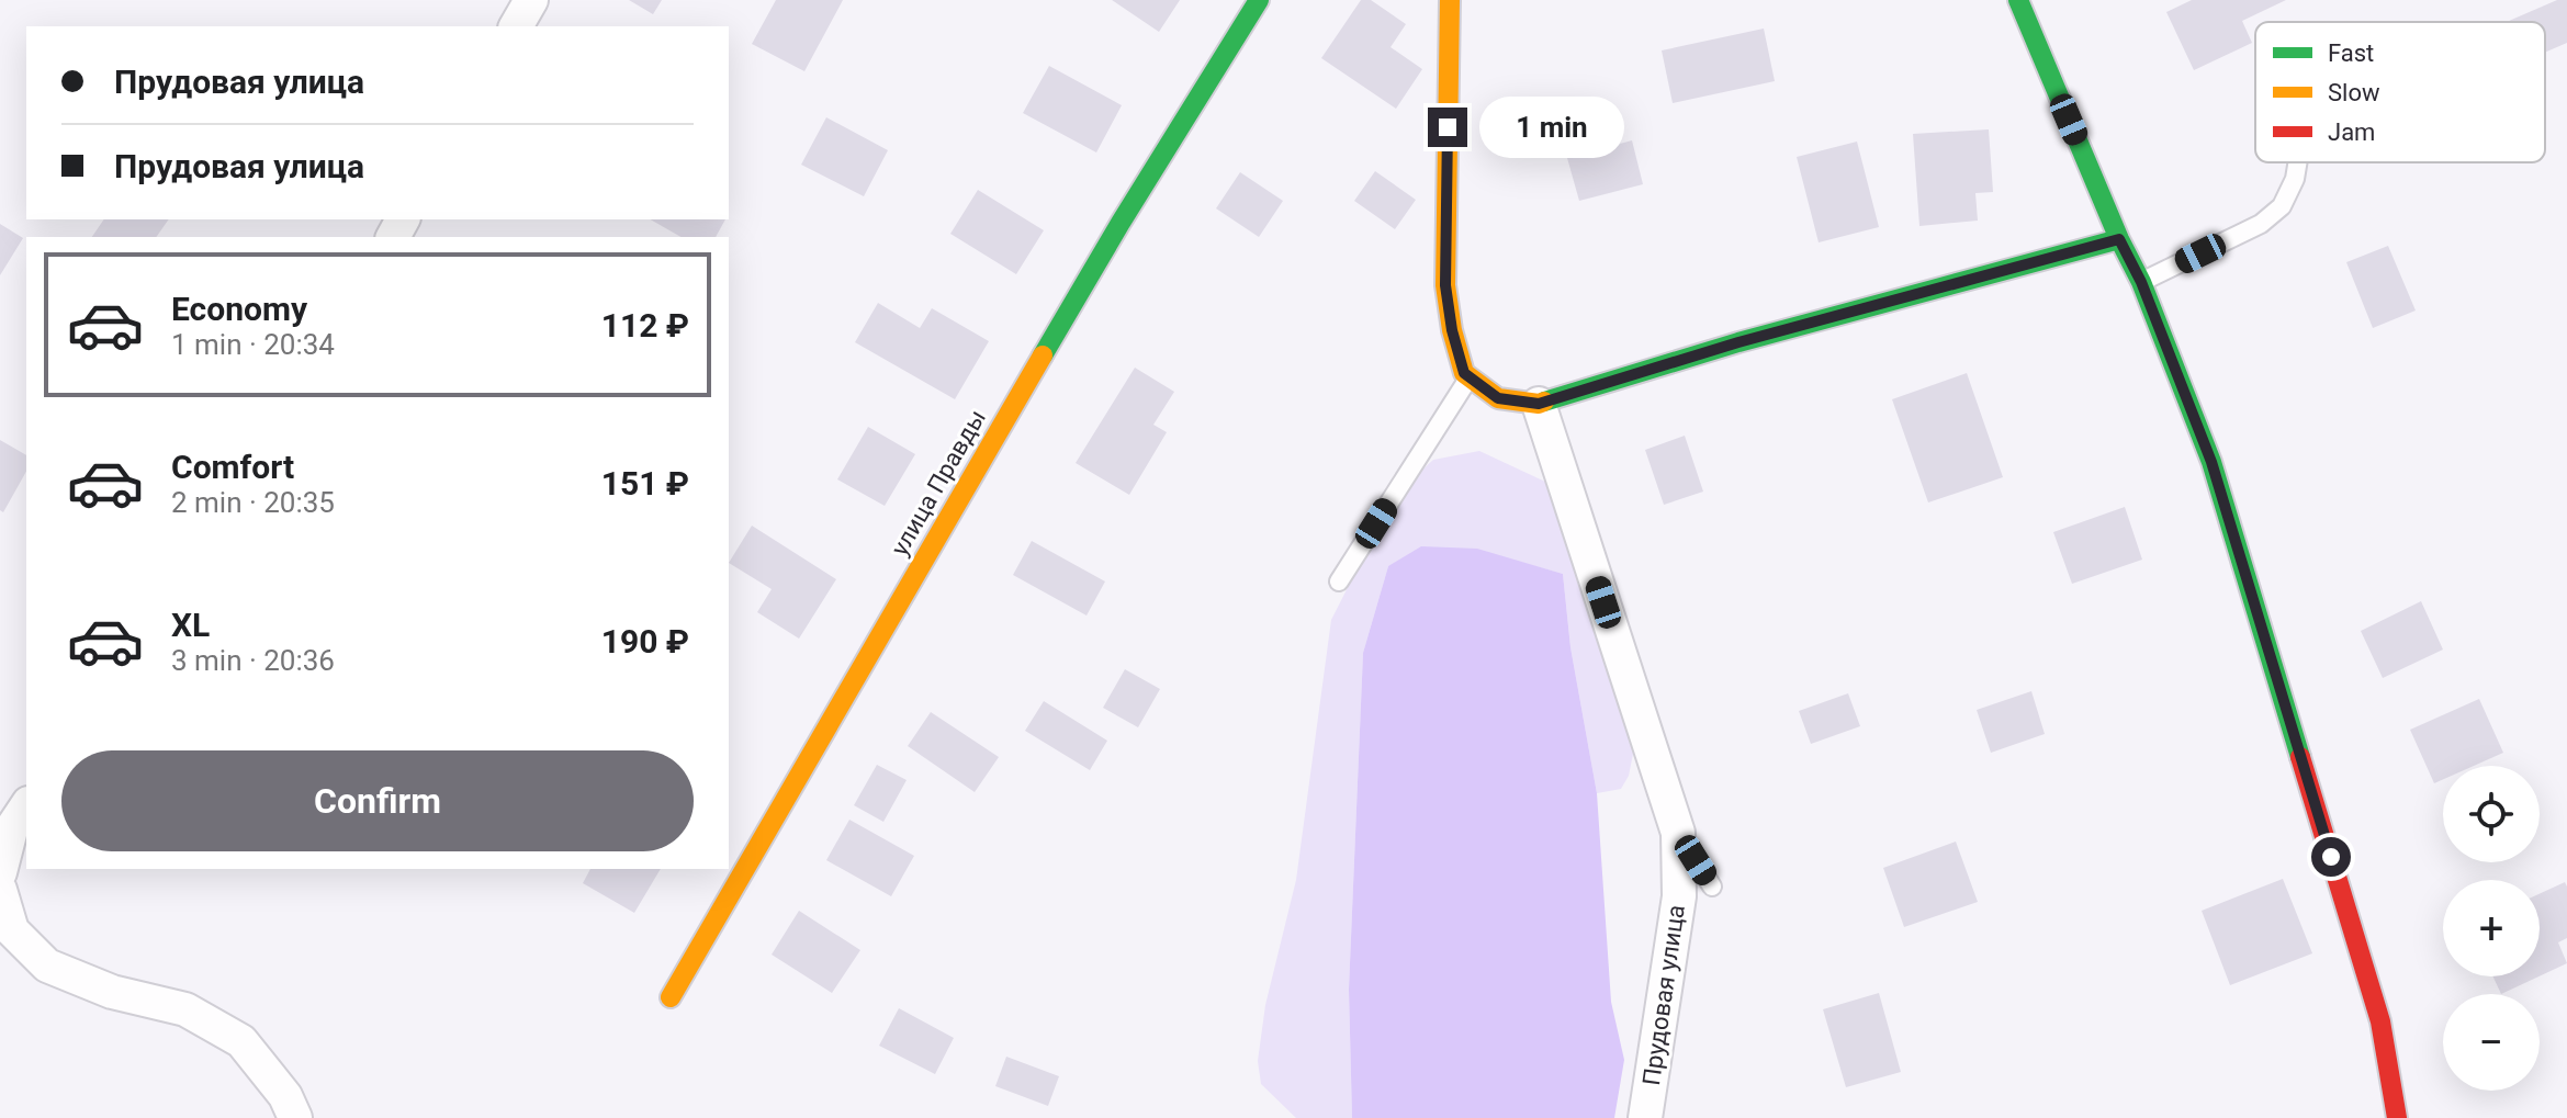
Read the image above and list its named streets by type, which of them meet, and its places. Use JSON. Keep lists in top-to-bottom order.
{
  "streets": {
    "street": ["улица Правды", "Прудовая улица"]
  },
  "legend": ["Fast", "Slow", "Jam"],
  "page": {
    "banner": ["Прудовая улица", "Прудовая улица"],
    "bubble": "1 min",
    "list": [
      {
        "name": "Economy",
        "note": "1 min · 20:34",
        "value": "112 ₽"
      },
      {
        "name": "Comfort",
        "note": "2 min · 20:35",
        "value": "151 ₽"
      },
      {
        "name": "XL",
        "note": "3 min · 20:36",
        "value": "190 ₽"
      }
    ],
    "buttons": "Confirm",
    "map_buttons": ["+", "−"]
  }
}
